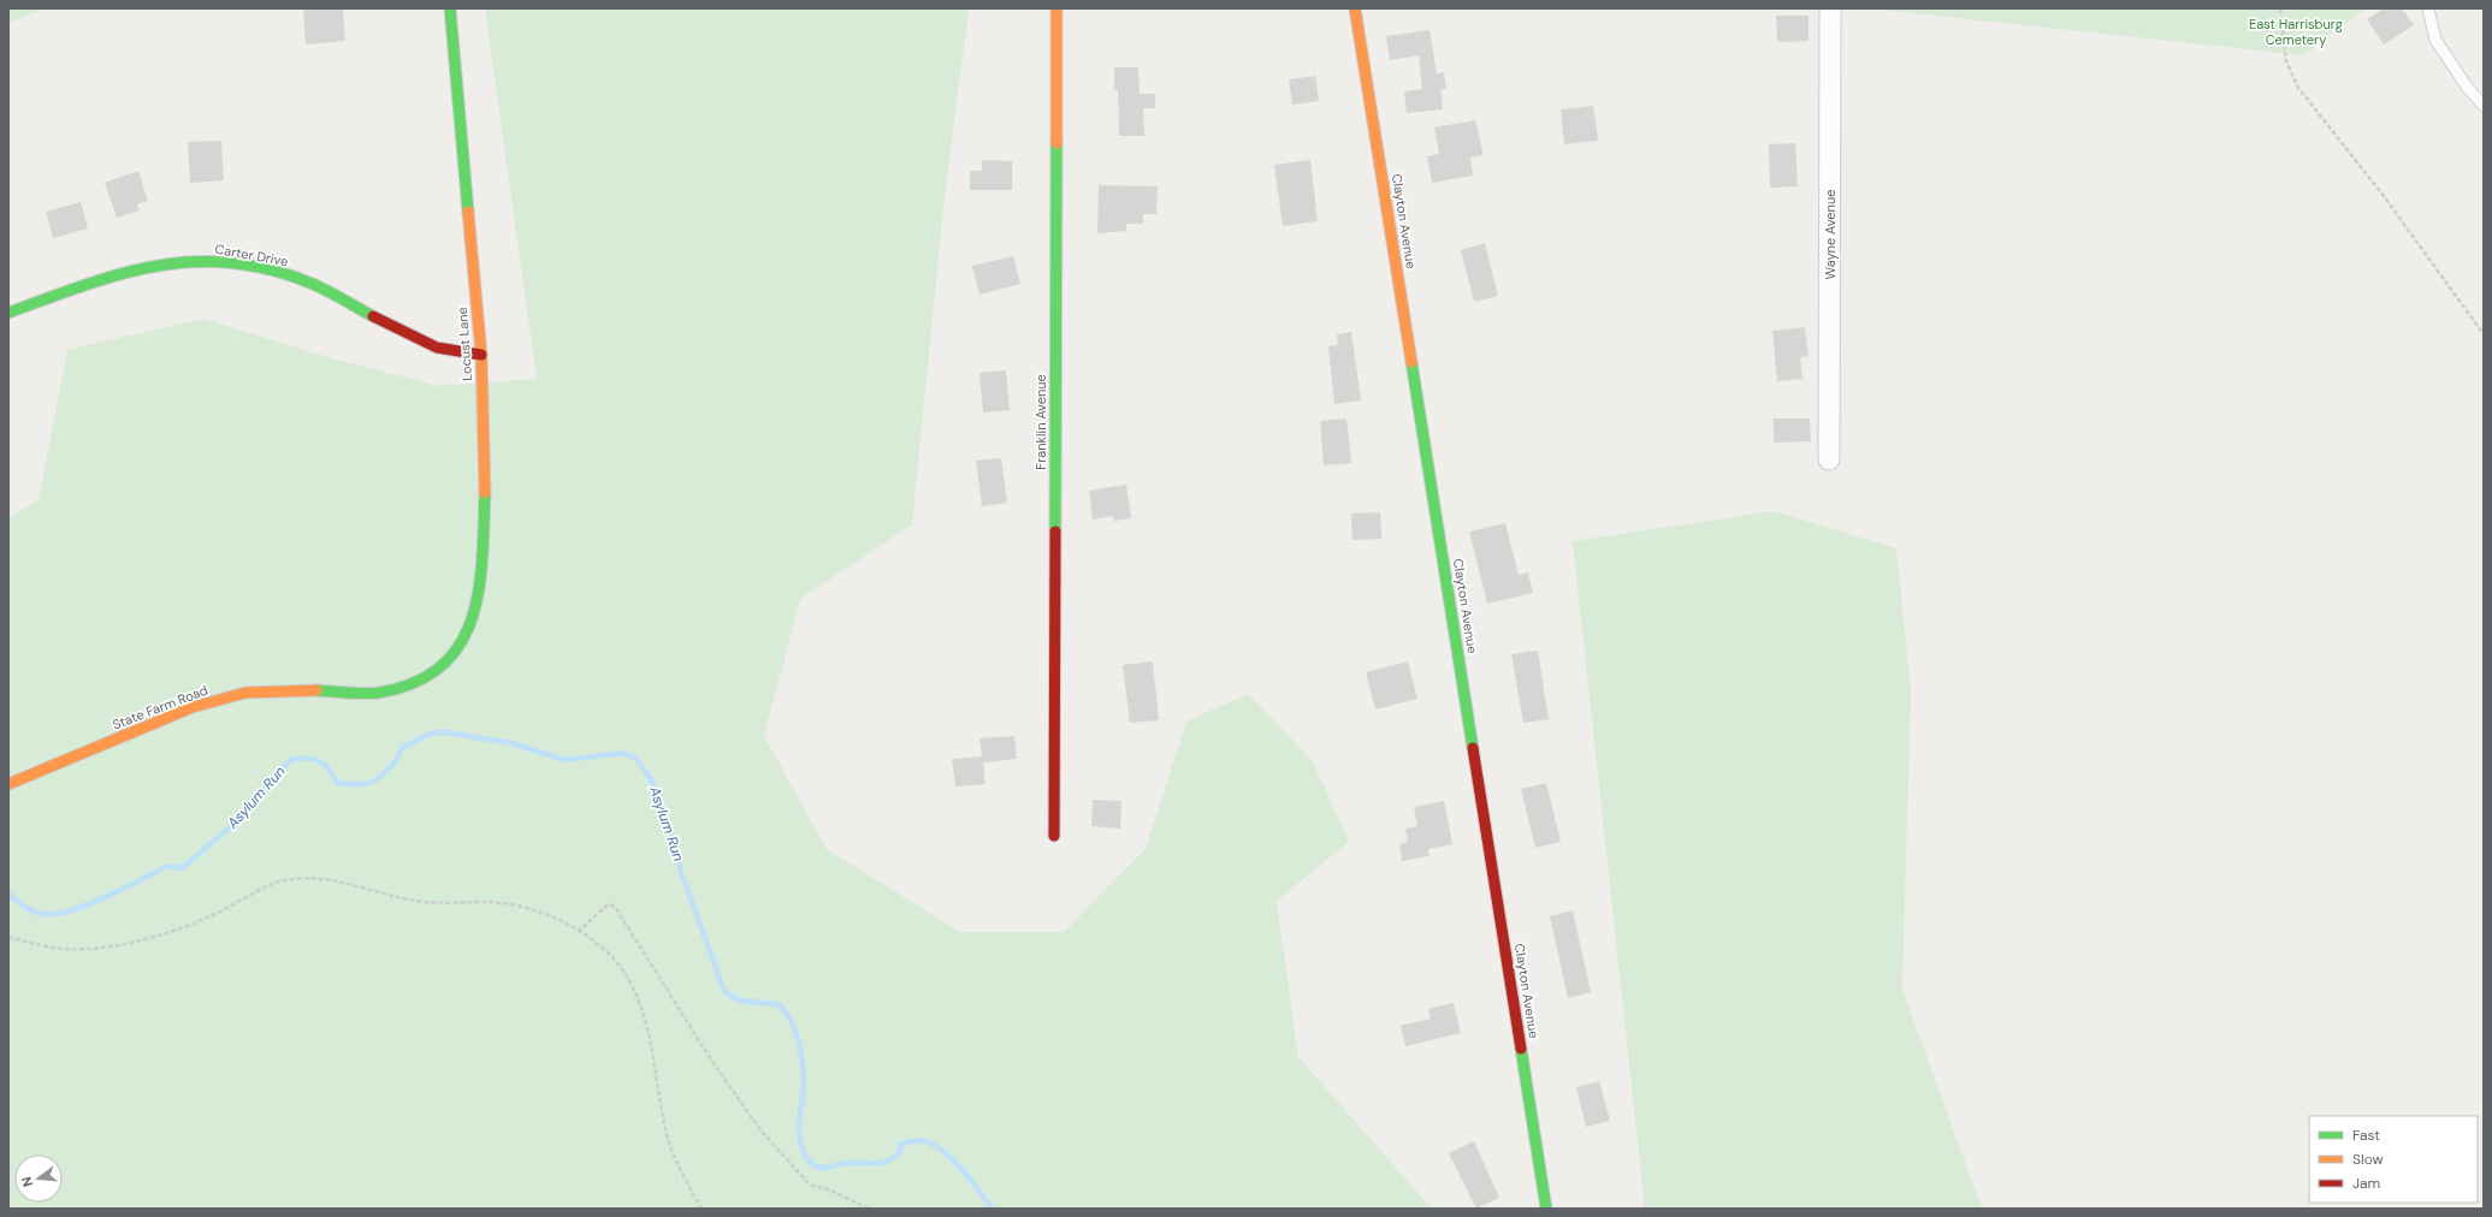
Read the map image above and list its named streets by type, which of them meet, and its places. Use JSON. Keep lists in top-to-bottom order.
{
  "streets": {
    "street": [
      "Clayton Avenue",
      "Wayne Avenue",
      "Carter Drive",
      "Locust Lane",
      "Franklin Avenue",
      "State Farm Road"
    ]
  },
  "crossings": [
    ["Carter Drive", "Locust Lane"],
    ["Locust Lane", "State Farm Road"]
  ],
  "water": ["Asylum Run"],
  "parks": ["East Harrisburg Cemetery"],
  "legend": ["Fast", "Slow", "Jam"],
  "north": "left"
}
